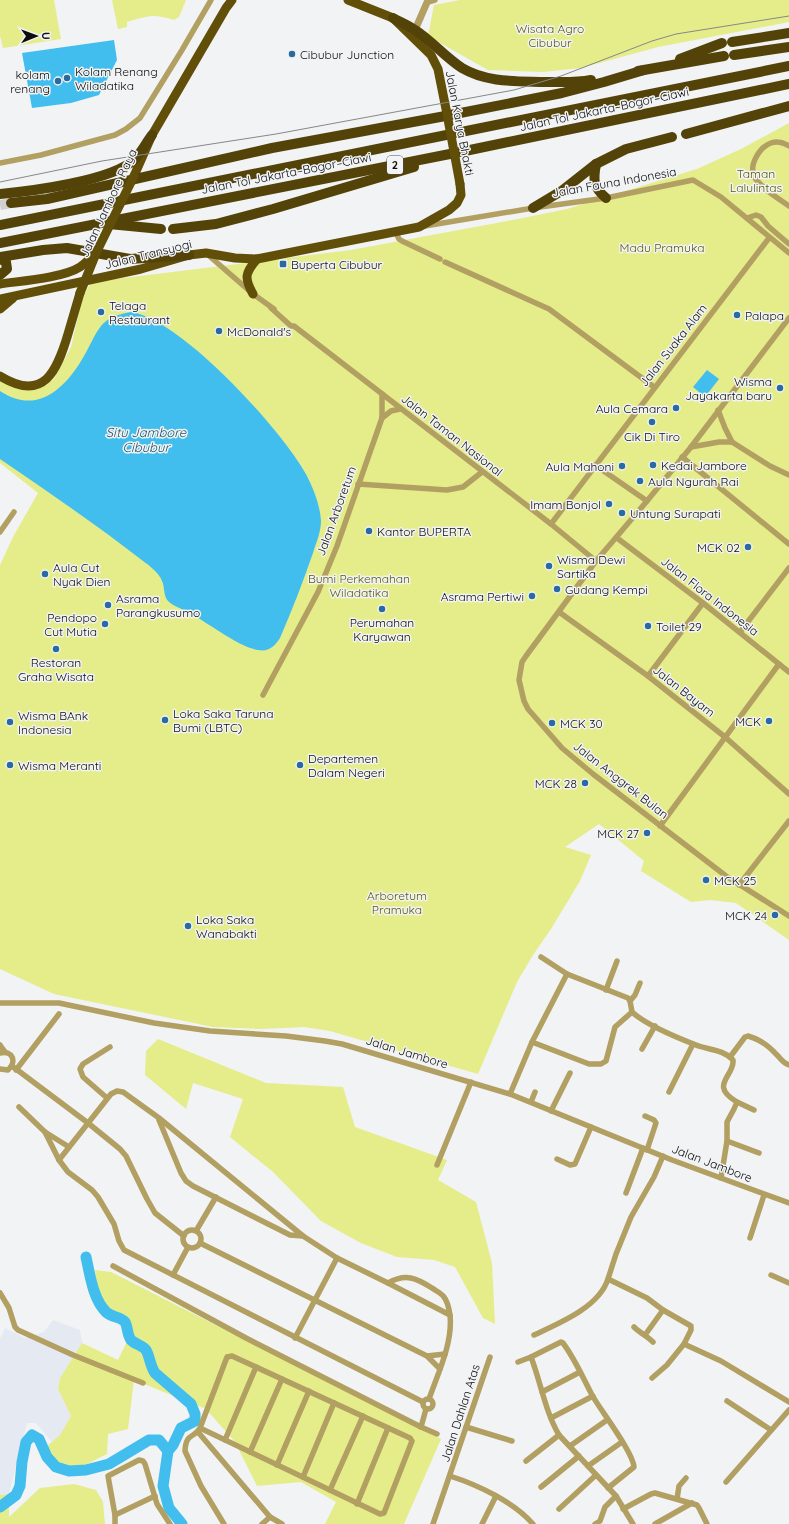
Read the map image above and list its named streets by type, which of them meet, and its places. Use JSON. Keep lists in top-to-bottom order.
{
  "streets": {
    "highway": [
      "Jalan Tol Jakarta–Bogor–Ciawi",
      "Jalan Karya Bhakti",
      "2",
      "Jalan Jambore Raya",
      "Jalan Transyogi"
    ],
    "street": [
      "Jalan Fauna Indonesia",
      "Jalan Suaka Alam",
      "Jalan Taman Nasional",
      "Jalan Arboretum",
      "Jalan Flora Indonesia",
      "Jalan Bayam",
      "Jalan Anggrek Bulan",
      "Jalan Jambore",
      "Jalan Dahlan Atas"
    ]
  },
  "crossings": [
    ["Jalan Karya Bhakti", "Jalan Fauna Indonesia"],
    ["Jalan Karya Bhakti", "Jalan Transyogi"],
    ["Jalan Fauna Indonesia", "Jalan Transyogi"],
    ["Jalan Fauna Indonesia", "Jalan Suaka Alam"],
    ["Jalan Jambore Raya", "Jalan Transyogi"],
    ["Jalan Transyogi", "Jalan Taman Nasional"],
    ["Jalan Suaka Alam", "Jalan Taman Nasional"],
    ["Jalan Taman Nasional", "Jalan Arboretum"],
    ["Jalan Taman Nasional", "Jalan Anggrek Bulan"],
    ["Jalan Flora Indonesia", "Jalan Anggrek Bulan"],
    ["Jalan Bayam", "Jalan Anggrek Bulan"]
  ],
  "water": ["Situ Jambore Cibubur"],
  "parks": [
    "Wisata Agro Cibubur",
    "Taman Lalulintas",
    "Madu Pramuka",
    "Bumi Perkemahan Wiladatika",
    "Arboretum Pramuka"
  ],
  "places": {
    "other": [
      "Cibubur Junction",
      "Kolam Renang Wiladatika",
      "kolam renang",
      "Telaga Restaurant",
      "Palapa",
      "McDonald's",
      "Wisma Jayakarta baru",
      "Aula Cemara",
      "Cik Di Tiro",
      "Kedai Jambore",
      "Aula Mahoni",
      "Aula Ngurah Rai",
      "Imam Bonjol",
      "Untung Surapati",
      "Kantor BUPERTA",
      "MCK 02",
      "Wisma Dewi Sartika",
      "Aula Cut Nyak Dien",
      "Gudang Kempi",
      "Asrama Pertiwi",
      "Asrama Parangkusumo",
      "Perumahan Karyawan",
      "Pendopo Cut Mutia",
      "Toilet 29",
      "Restoran Graha Wisata",
      "Loka Saka Taruna Bumi (LBTC)",
      "MCK",
      "Wisma BAnk Indonesia",
      "MCK 30",
      "Wisma Meranti",
      "Departemen Dalam Negeri",
      "MCK 28",
      "MCK 27",
      "MCK 25",
      "MCK 24",
      "Loka Saka Wanabakti"
    ],
    "transit": ["Buperta Cibubur"]
  },
  "north": "right"
}
